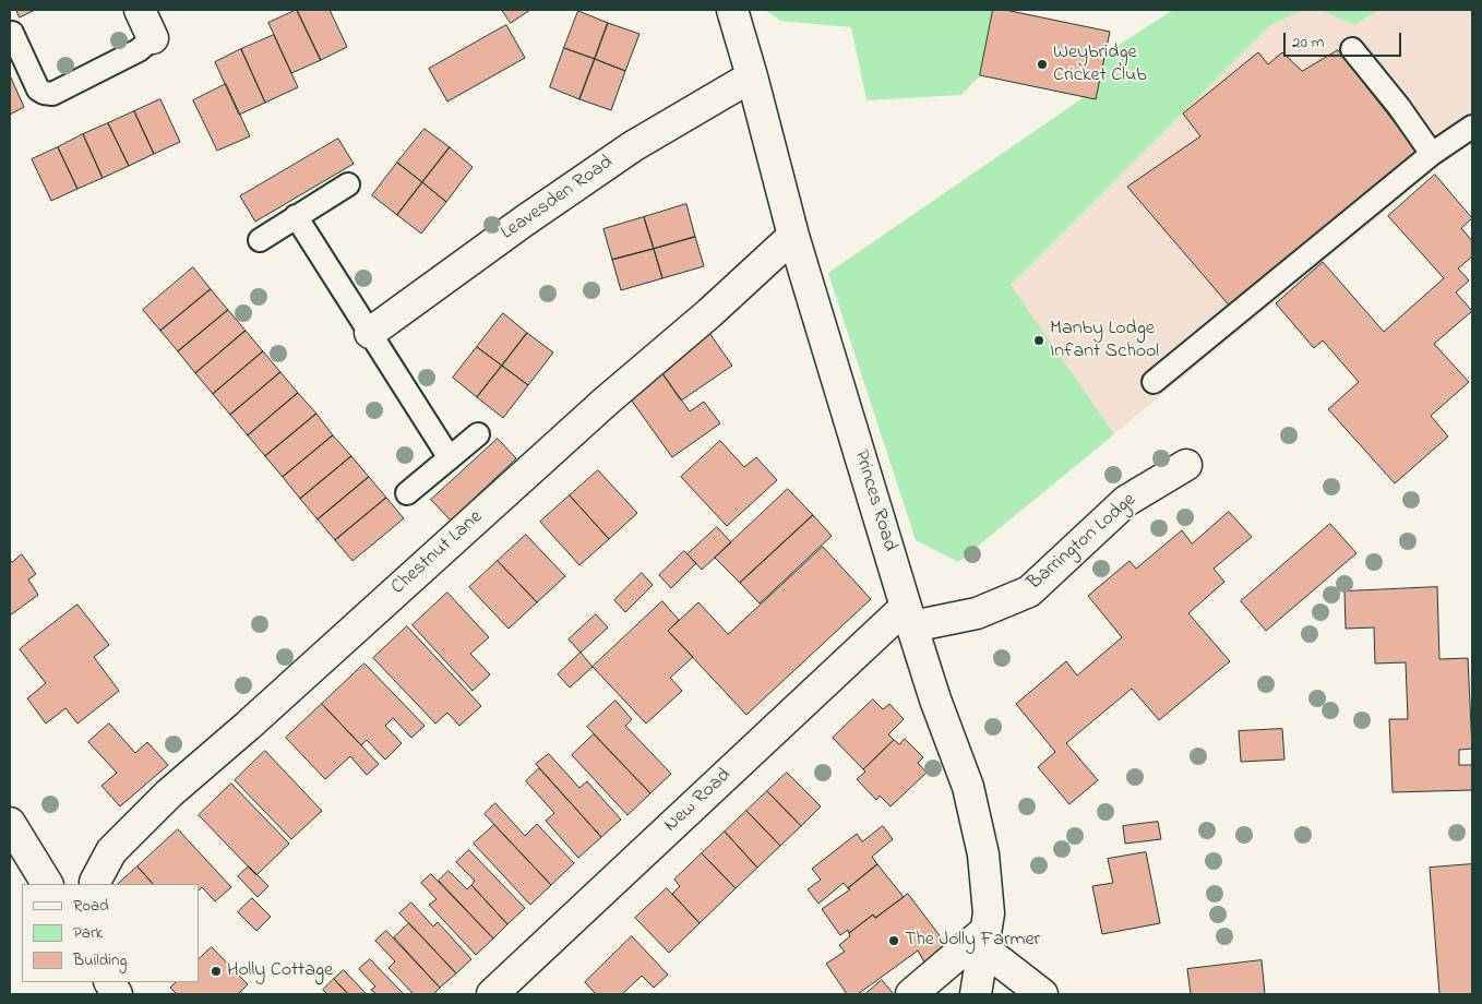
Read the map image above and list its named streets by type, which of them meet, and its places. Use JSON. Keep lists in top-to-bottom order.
{
  "streets": {
    "street": [
      "Leavesden Road",
      "Princes Road",
      "Barrington Lodge",
      "Chestnut Lane",
      "New Road"
    ]
  },
  "crossings": [
    ["Leavesden Road", "Princes Road"],
    ["Princes Road", "Barrington Lodge"],
    ["Princes Road", "Chestnut Lane"],
    ["Princes Road", "New Road"],
    ["Barrington Lodge", "New Road"]
  ],
  "places": [
    "Weybridge Cricket Club",
    "Manby Lodge Infant School",
    "The Jolly Farmer",
    "Holly Cottage"
  ],
  "legend": ["Road", "Park", "Building"],
  "scale_bar": "20 m"
}
